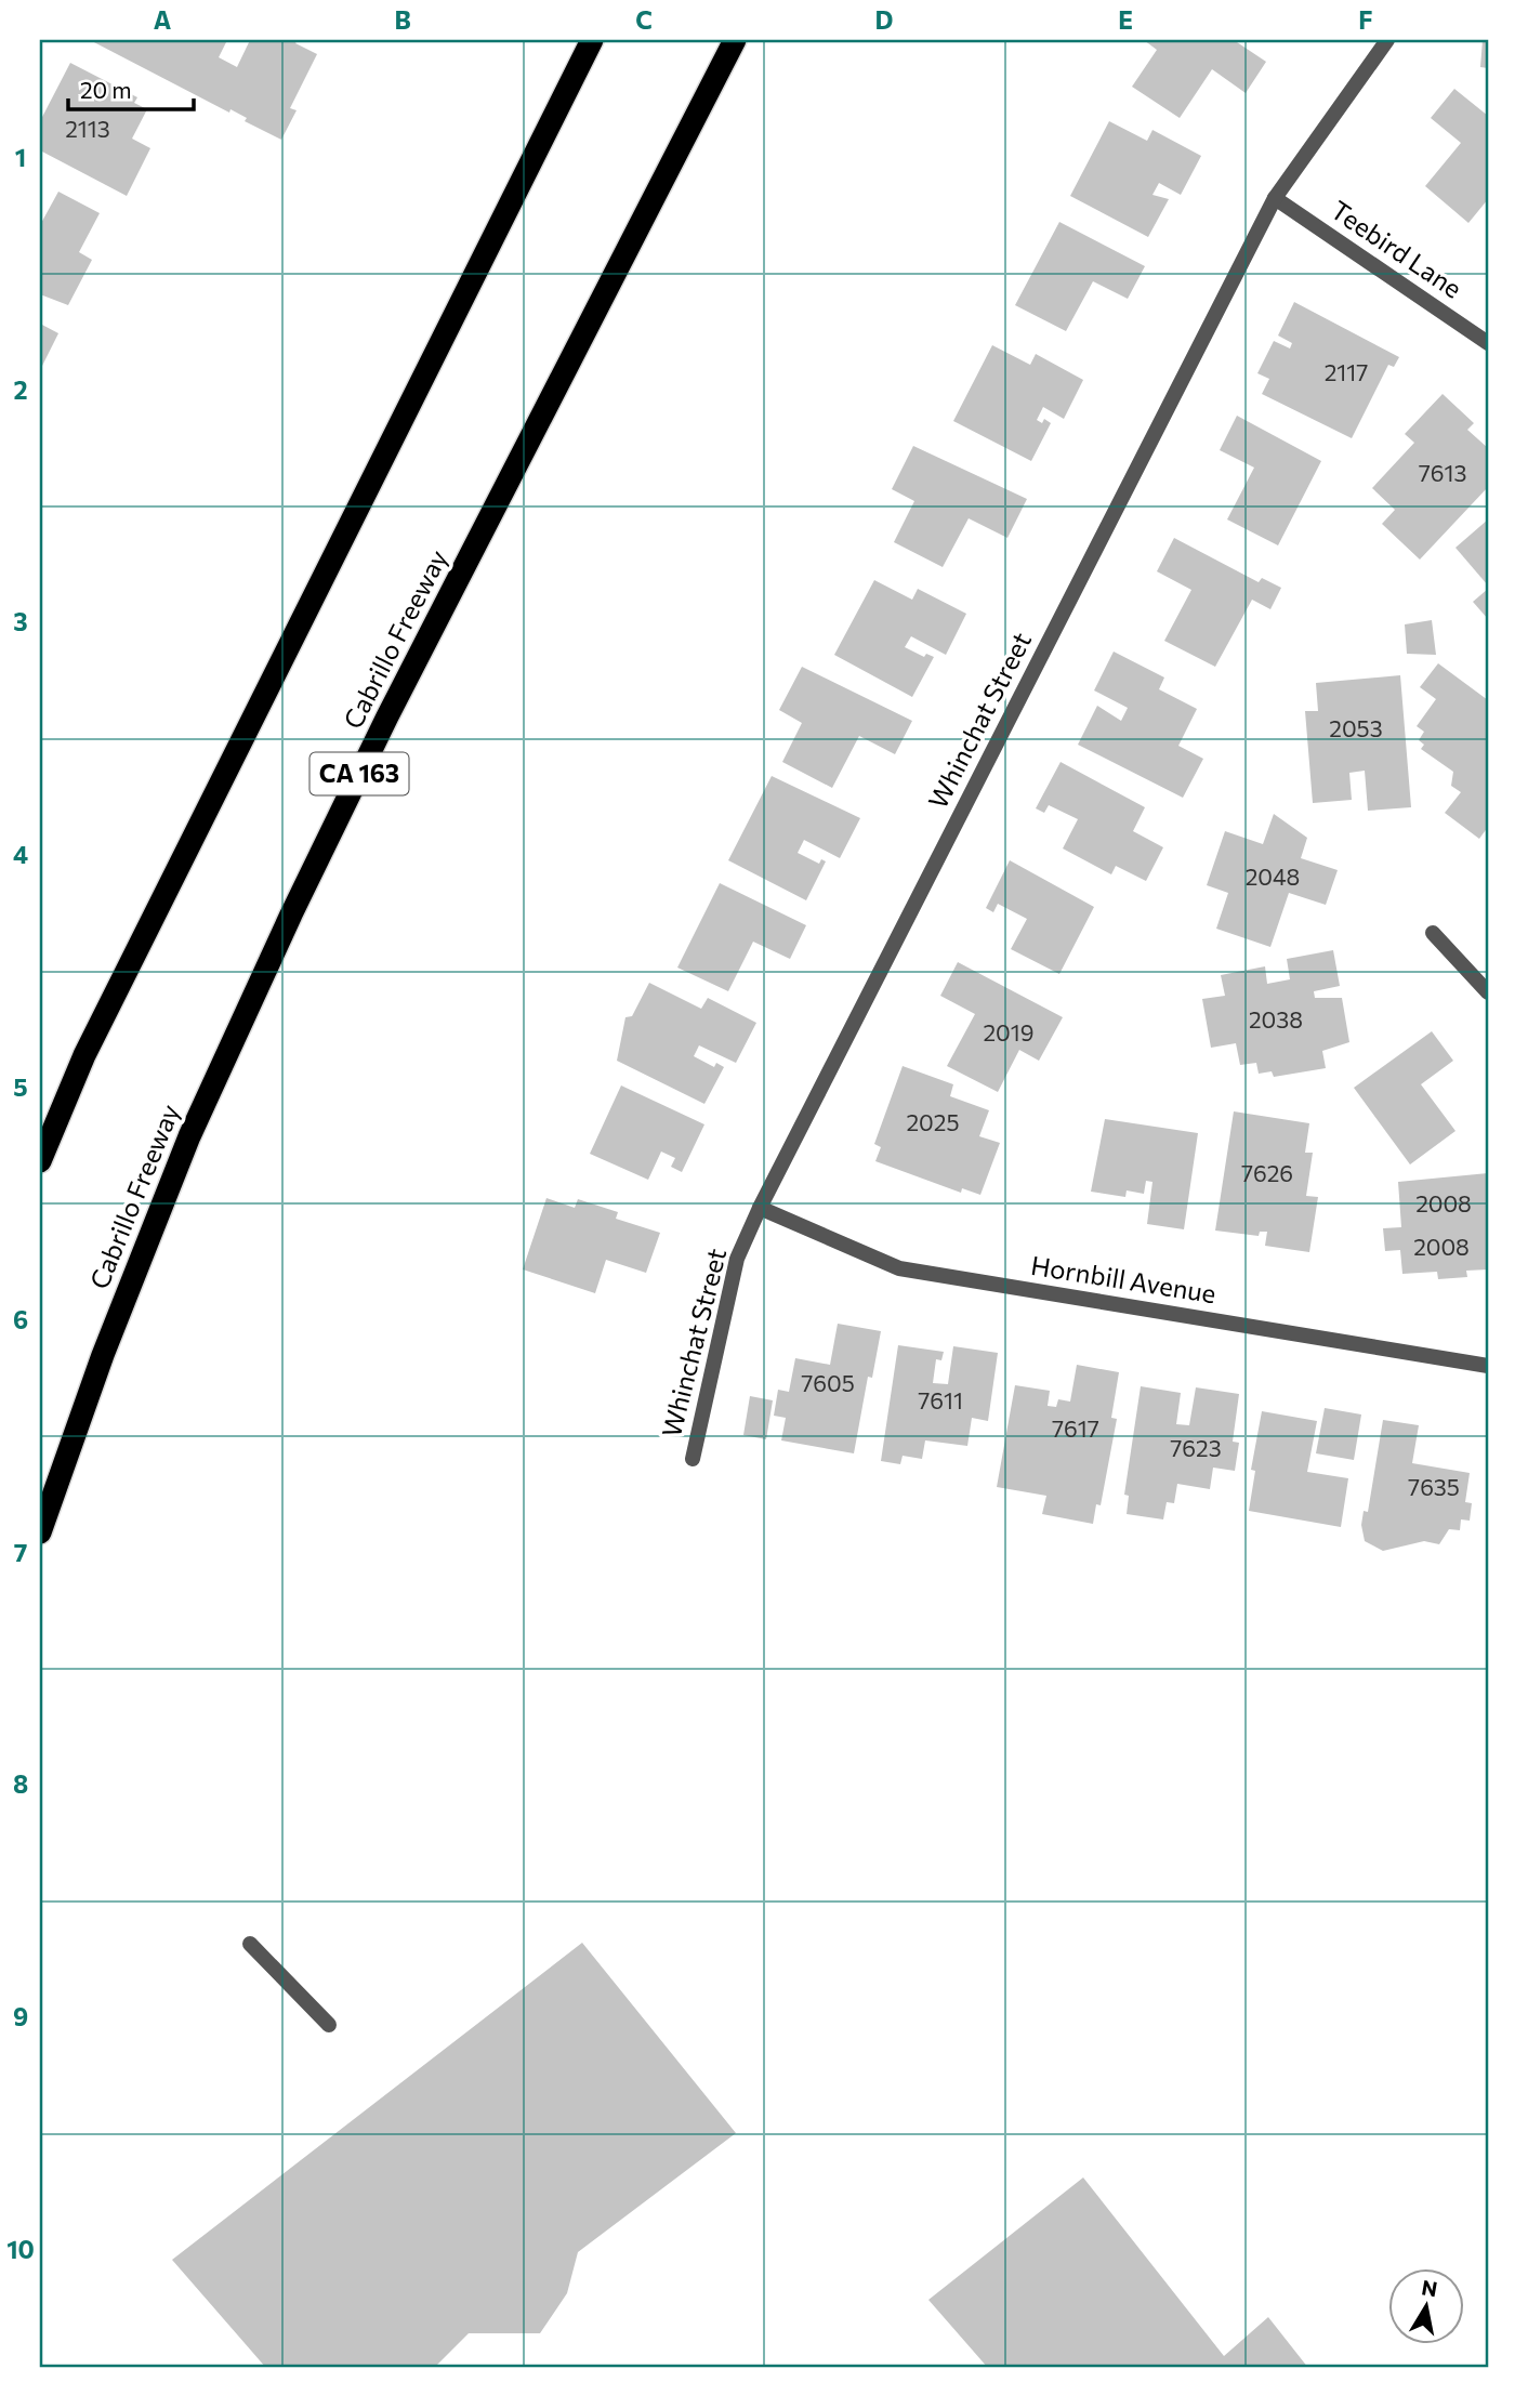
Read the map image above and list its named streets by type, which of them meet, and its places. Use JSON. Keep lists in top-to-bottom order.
{
  "streets": {
    "highway": ["Cabrillo Freeway", "CA 163"],
    "street": ["Teebird Lane", "Whinchat Street", "Hornbill Avenue"]
  },
  "crossings": [
    ["Teebird Lane", "Whinchat Street"],
    ["Whinchat Street", "Hornbill Avenue"]
  ],
  "house_numbers": [
    "2113",
    "2117",
    "7613",
    "2053",
    "2048",
    "2038",
    "2019",
    "2025",
    "7626",
    "2008",
    "2008",
    "7605",
    "7611",
    "7617",
    "7623",
    "7635"
  ],
  "scale_bar": "20 m",
  "north": "top",
  "grid": {
    "columns": [
      "A",
      "B",
      "C",
      "D",
      "E",
      "F"
    ],
    "rows": [
      "1",
      "2",
      "3",
      "4",
      "5",
      "6",
      "7",
      "8",
      "9",
      "10"
    ]
  }
}
